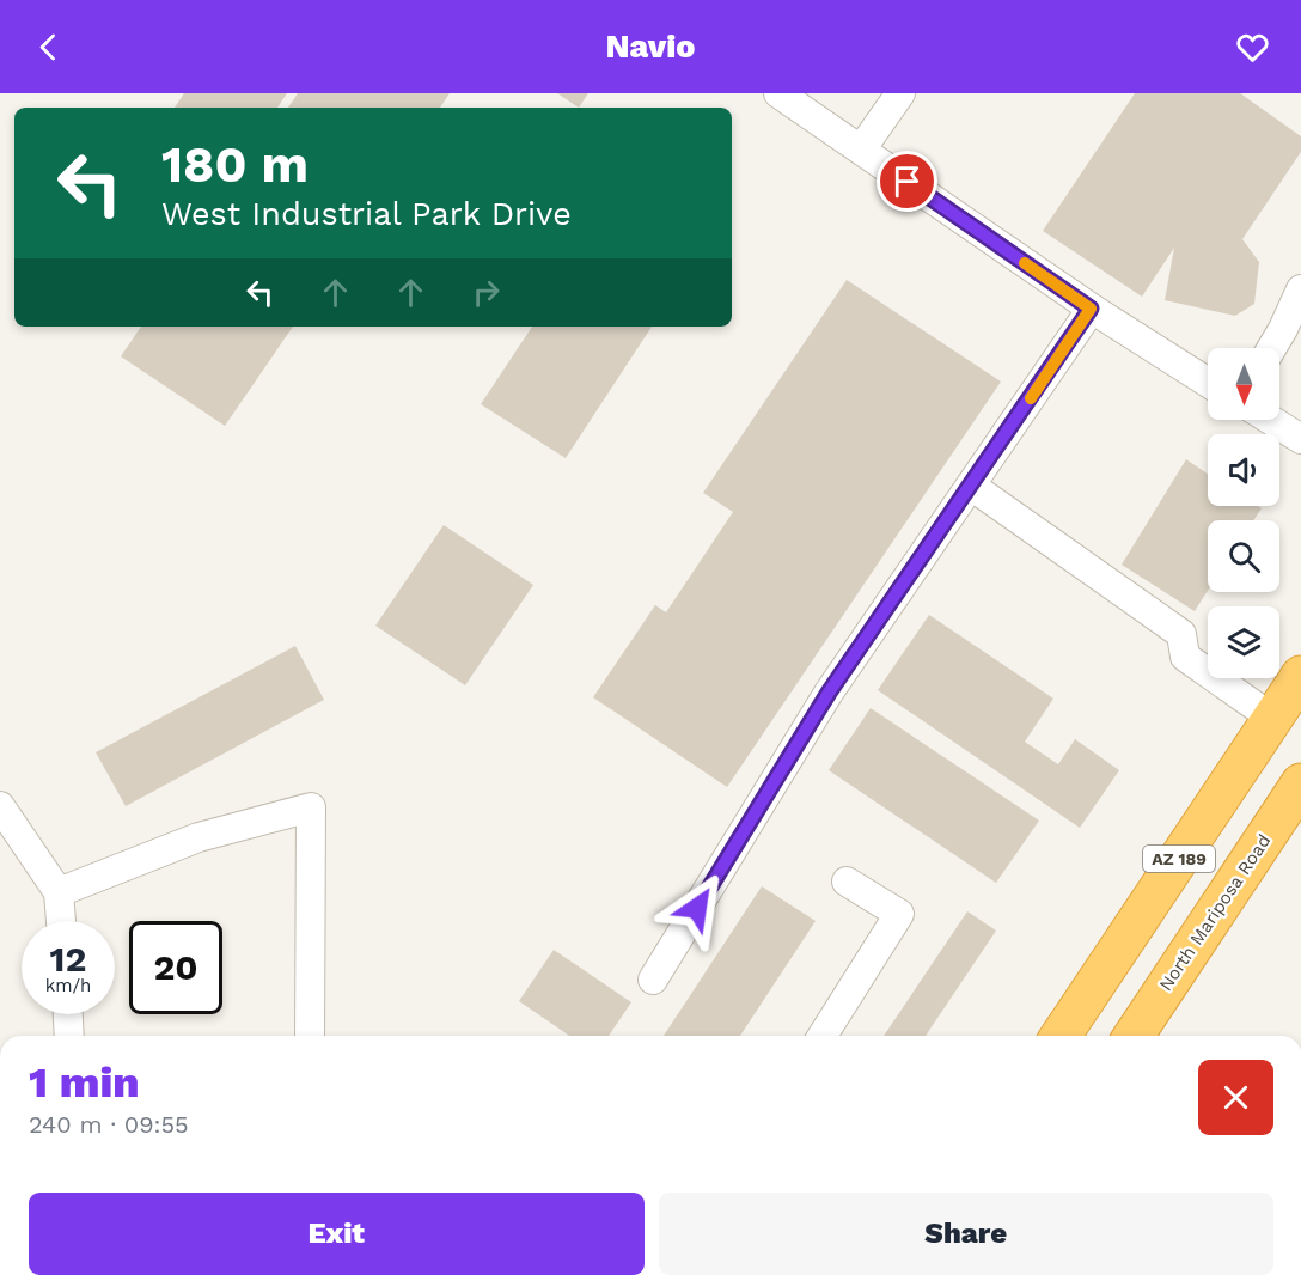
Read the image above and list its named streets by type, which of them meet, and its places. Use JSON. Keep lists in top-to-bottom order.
{
  "streets": {
    "highway": ["AZ 189", "North Mariposa Road"]
  },
  "north": "bottom",
  "page": {
    "header": "Navio",
    "turn": ["180 m", "West Industrial Park Drive"],
    "speed": "12 km/h",
    "limit": "20",
    "heading": ["1 min", "240 m · 09:55"],
    "buttons": ["Exit", "Share"]
  }
}
